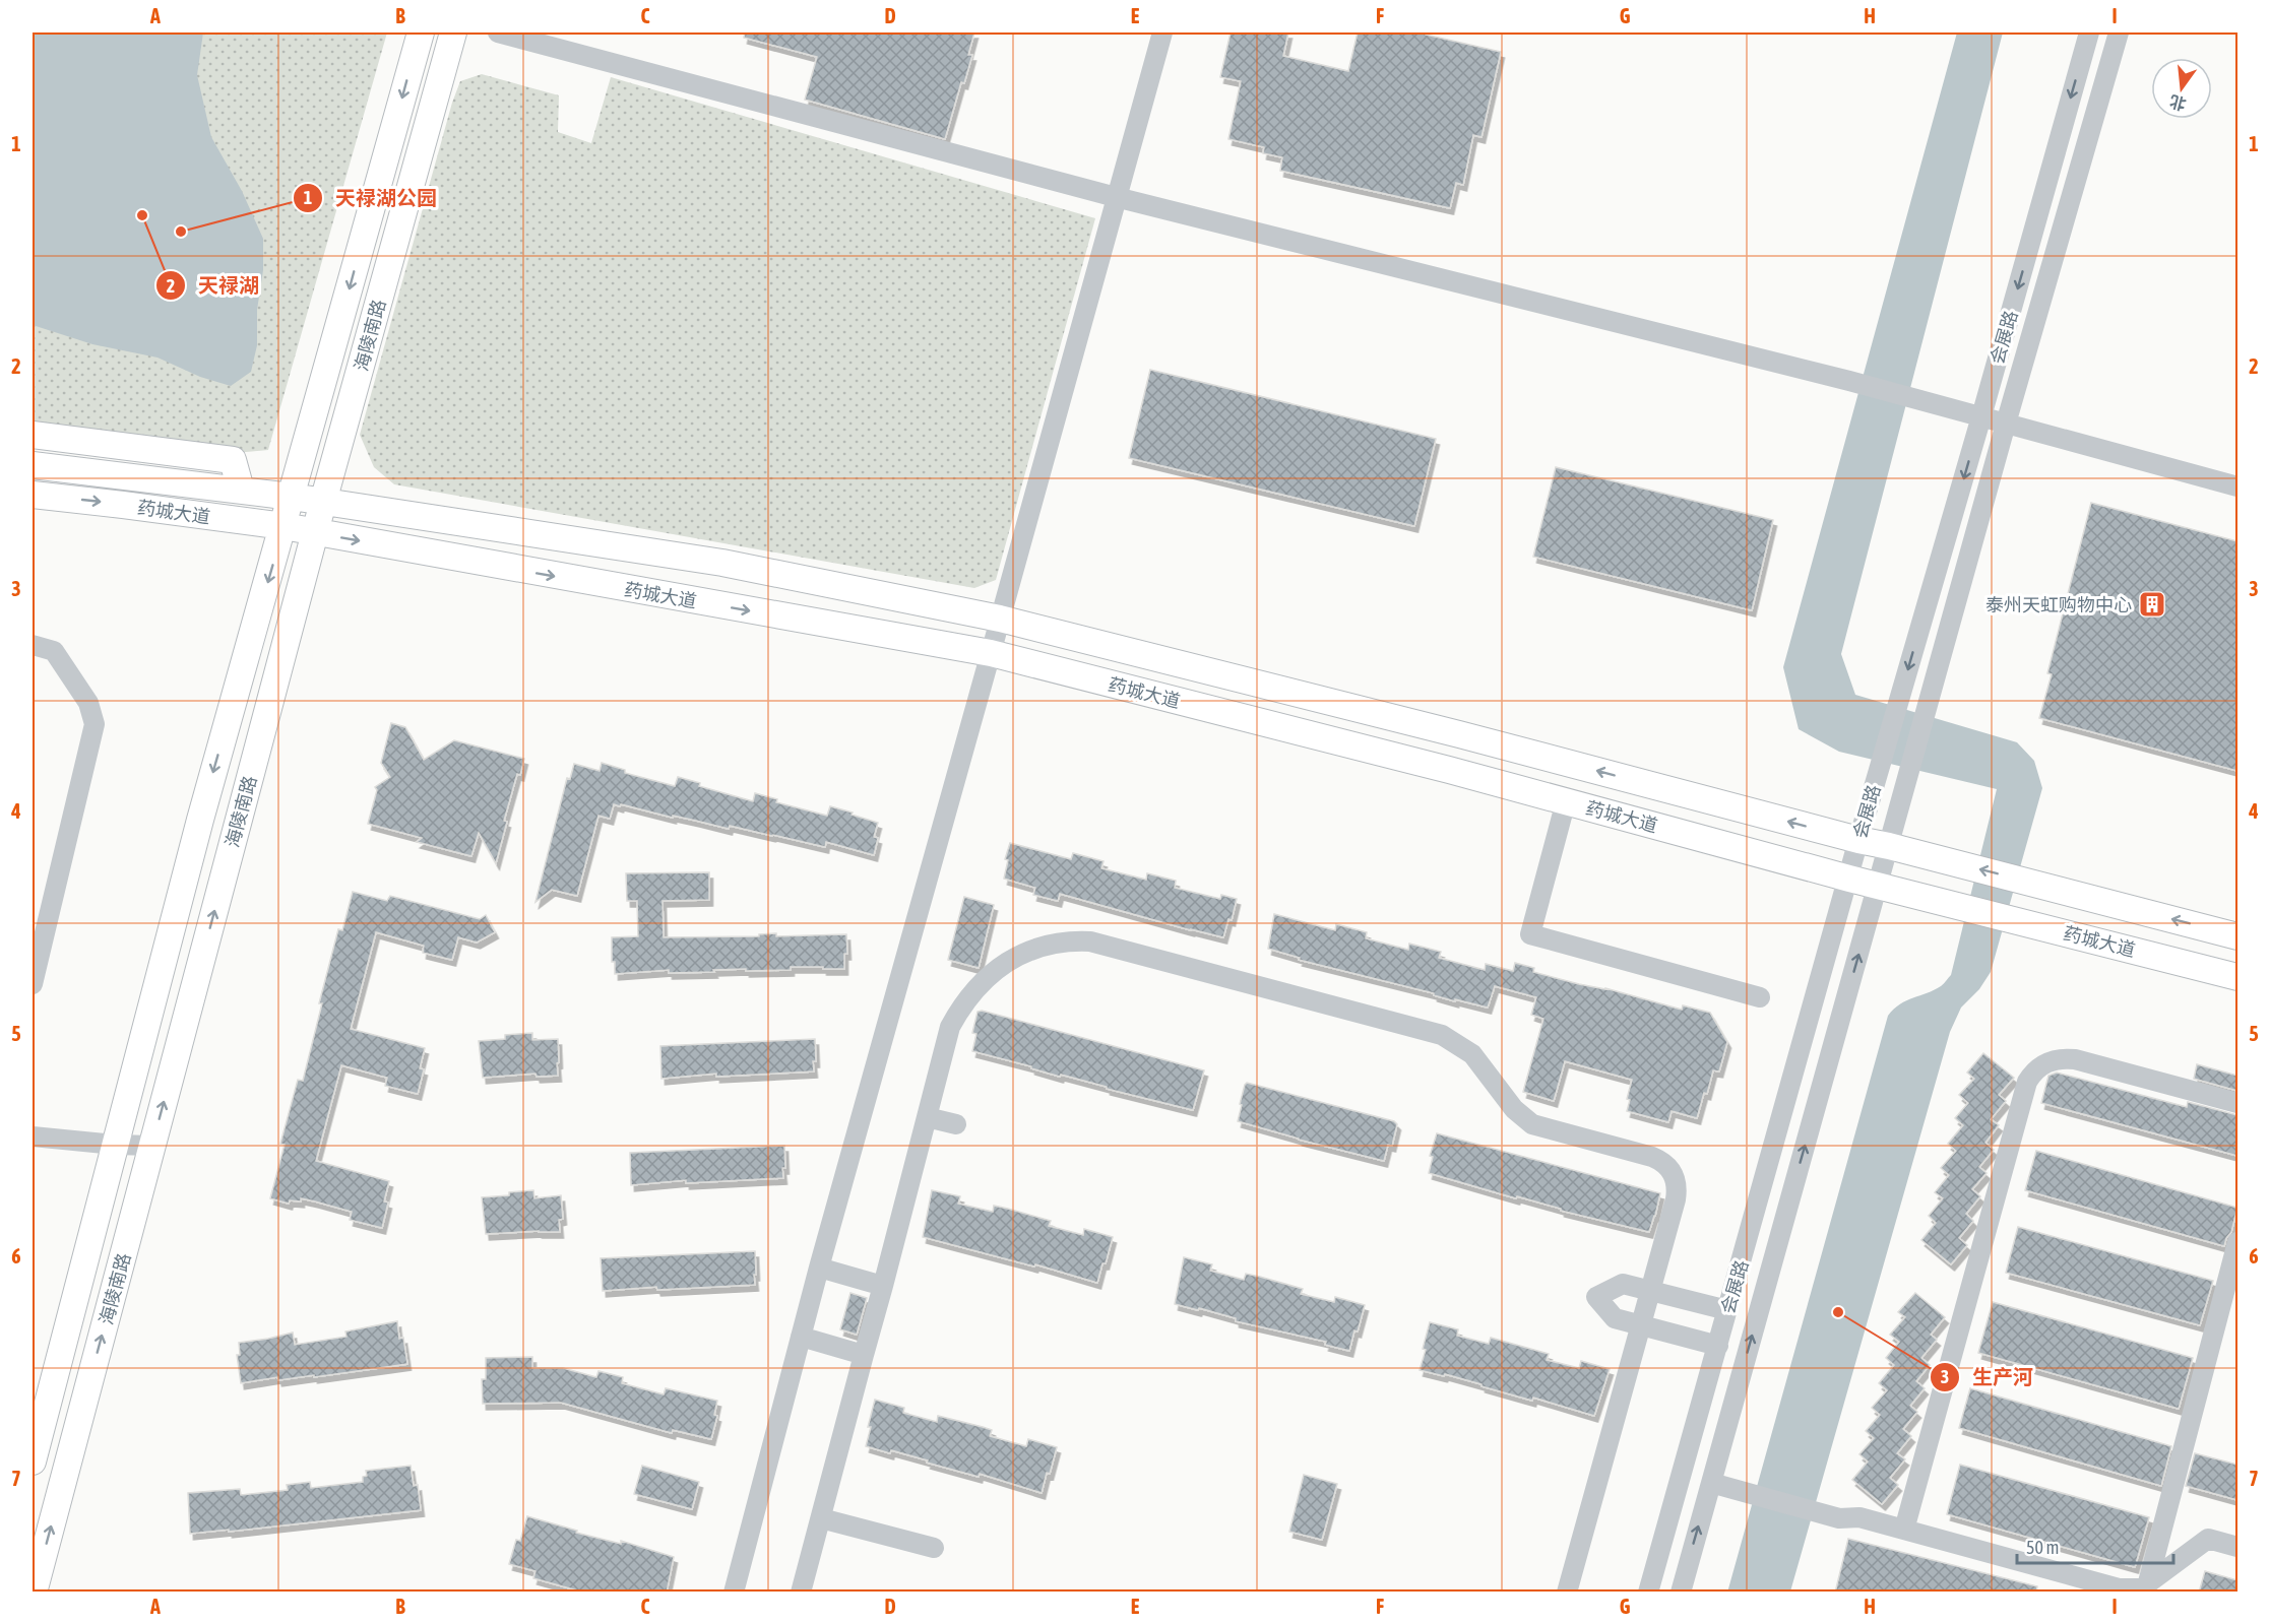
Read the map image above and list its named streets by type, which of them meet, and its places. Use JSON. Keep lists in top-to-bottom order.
{
  "streets": {
    "main road": ["海陵南路", "药城大道"],
    "street": ["会展路"]
  },
  "crossings": [
    ["海陵南路", "药城大道"],
    ["会展路", "药城大道"]
  ],
  "places": {
    "other": ["天禄湖", "天禄湖公园", "生产河"],
    "building": ["泰州天虹购物中心"]
  },
  "scale_bar": "50 m",
  "north": "bottom",
  "grid": {
    "columns": [
      "A",
      "B",
      "C",
      "D",
      "E",
      "F",
      "G",
      "H",
      "I"
    ],
    "rows": [
      "1",
      "2",
      "3",
      "4",
      "5",
      "6",
      "7"
    ]
  }
}
